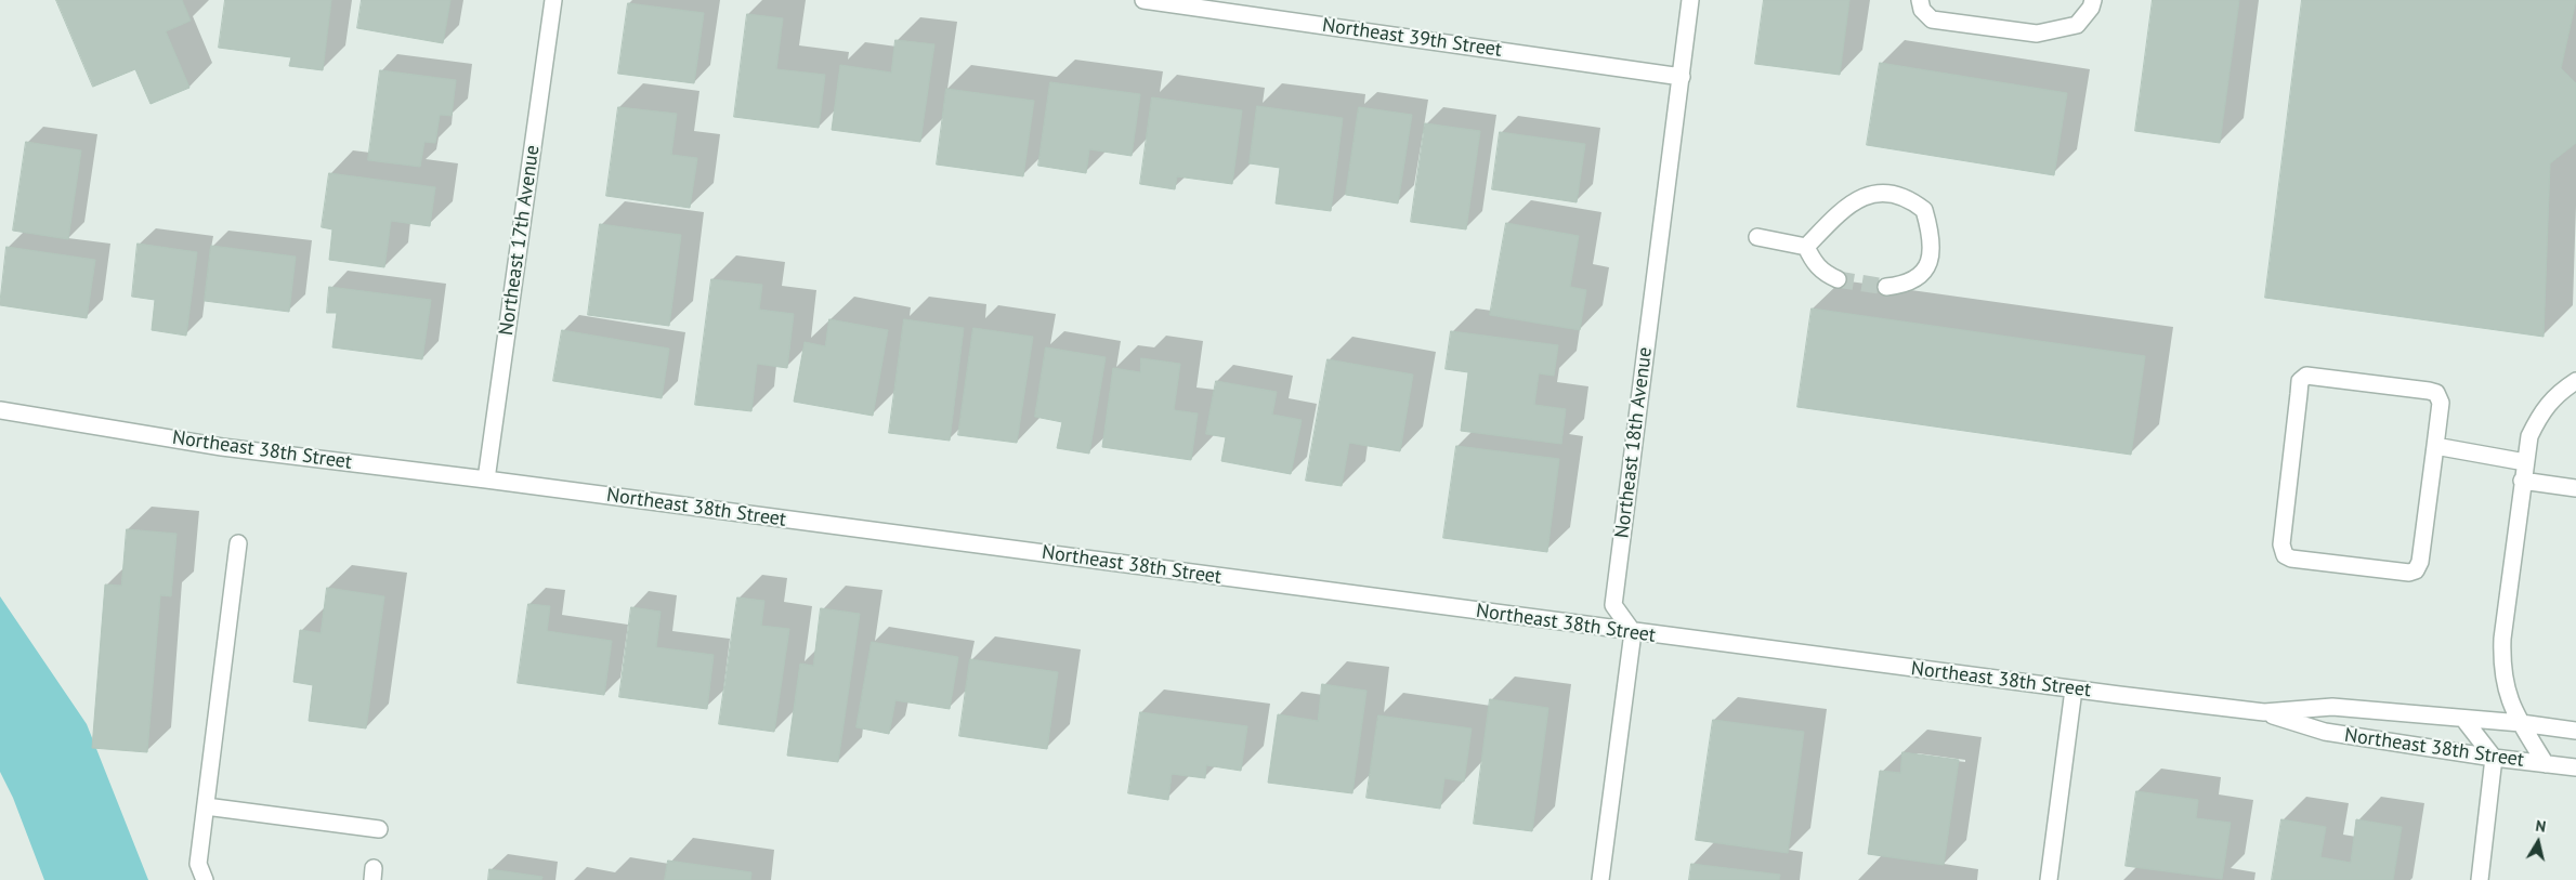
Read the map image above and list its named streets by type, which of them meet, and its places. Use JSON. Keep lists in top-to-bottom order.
{
  "streets": {
    "street": [
      "Northeast 39th Street",
      "Northeast 17th Avenue",
      "Northeast 18th Avenue",
      "Northeast 38th Street"
    ]
  },
  "crossings": [
    ["Northeast 39th Street", "Northeast 18th Avenue"],
    ["Northeast 17th Avenue", "Northeast 38th Street"],
    ["Northeast 18th Avenue", "Northeast 38th Street"]
  ],
  "north": "top"
}
